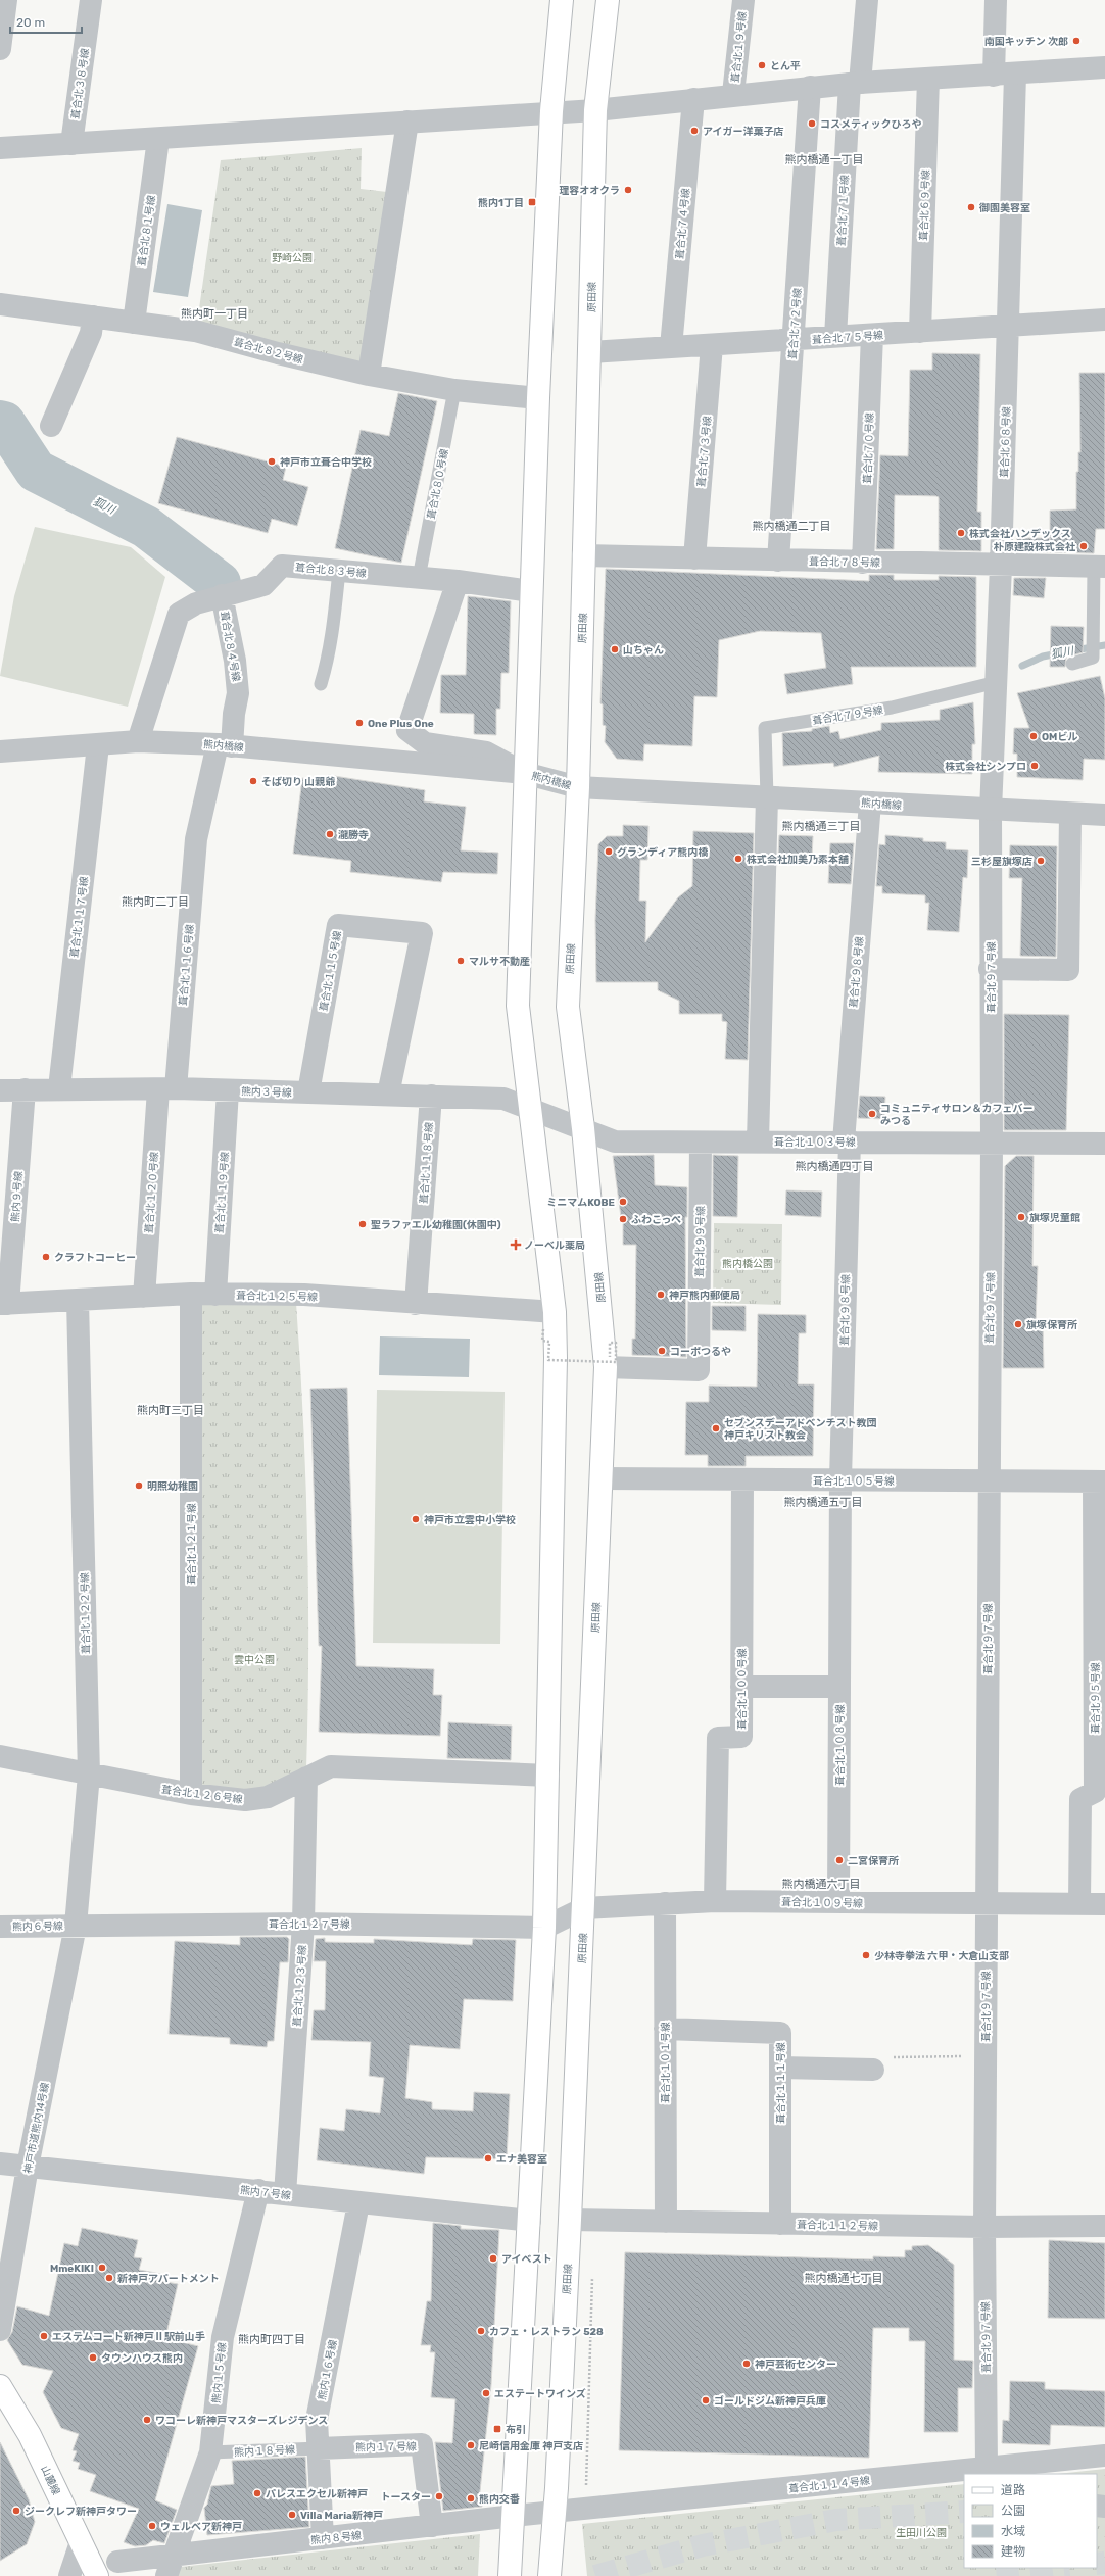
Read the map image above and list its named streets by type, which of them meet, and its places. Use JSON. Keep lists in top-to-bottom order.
{
  "streets": {
    "main road": ["原田線", "山麓線"],
    "street": [
      "葺合北１９号線",
      "葺合北３８号線",
      "葺合北６９号線",
      "葺合北７１号線",
      "葺合北７４号線",
      "葺合北８１号線",
      "葺合北７２号線",
      "葺合北７５号線",
      "葺合北８２号線",
      "葺合北６８号線",
      "葺合北７０号線",
      "葺合北７３号線",
      "葺合北７８号線",
      "葺合北８３号線",
      "葺合北８４号線",
      "熊内橋線",
      "葺合北１１７号線",
      "葺合北１１６号線",
      "葺合北１１５号線",
      "葺合北９８号線",
      "葺合北９７号線",
      "熊内３号線",
      "葺合北１０３号線",
      "葺合北１１８号線",
      "葺合北１２０号線",
      "葺合北１１９号線",
      "熊内９号線",
      "葺合北９９号線",
      "葺合北１２５号線",
      "葺合北１０５号線",
      "葺合北１２１号線",
      "葺合北１２２号線",
      "葺合北１００号線",
      "葺合北９５号線",
      "葺合北１０８号線",
      "葺合北１２６号線",
      "葺合北１０９号線",
      "葺合北１２７号線",
      "熊内６号線",
      "葺合北１２３号線",
      "葺合北１０１号線",
      "葺合北１１１号線",
      "神戸市道熊内14号線",
      "熊内７号線",
      "葺合北１１２号線",
      "熊内１６号線",
      "熊内１５号線",
      "熊内１７号線",
      "葺合北１１４号線",
      "熊内８号線"
    ],
    "lane": ["葺合北８０号線", "葺合北７９号線", "熊内１８号線"]
  },
  "crossings": [
    ["葺合北６９号線", "葺合北７５号線"],
    ["葺合北７１号線", "葺合北７５号線"],
    ["葺合北７４号線", "葺合北７５号線"],
    ["葺合北８１号線", "葺合北８２号線"],
    ["原田線", "葺合北７５号線"],
    ["原田線", "葺合北７８号線"],
    ["原田線", "熊内橋線"],
    ["原田線", "葺合北１０３号線"],
    ["原田線", "葺合北９９号線"],
    ["原田線", "葺合北１０５号線"],
    ["原田線", "葺合北１０９号線"],
    ["原田線", "葺合北１１２号線"],
    ["原田線", "葺合北１１４号線"],
    ["原田線", "熊内８号線"],
    ["葺合北７２号線", "葺合北７５号線"],
    ["葺合北７２号線", "葺合北７８号線"],
    ["葺合北７５号線", "葺合北６８号線"],
    ["葺合北７５号線", "葺合北７０号線"],
    ["葺合北７５号線", "葺合北７３号線"],
    ["葺合北８２号線", "葺合北８０号線"],
    ["葺合北６８号線", "葺合北７８号線"],
    ["葺合北６８号線", "葺合北７９号線"],
    ["葺合北６８号線", "熊内橋線"],
    ["葺合北６８号線", "葺合北９７号線"],
    ["葺合北７０号線", "葺合北７８号線"],
    ["葺合北７３号線", "葺合北７８号線"],
    ["葺合北８０号線", "葺合北８３号線"],
    ["葺合北８３号線", "葺合北８４号線"],
    ["葺合北８３号線", "熊内橋線"],
    ["葺合北８４号線", "熊内橋線"],
    ["葺合北８４号線", "葺合北１１６号線"],
    ["葺合北７９号線", "熊内橋線"],
    ["熊内橋線", "葺合北１１７号線"],
    ["熊内橋線", "葺合北１１６号線"],
    ["熊内橋線", "葺合北９８号線"],
    ["熊内橋線", "葺合北９７号線"],
    ["葺合北１１７号線", "熊内３号線"],
    ["葺合北１１６号線", "熊内３号線"],
    ["葺合北１１６号線", "葺合北１２０号線"],
    ["葺合北１１５号線", "熊内３号線"],
    ["葺合北９８号線", "葺合北１０３号線"],
    ["葺合北９８号線", "葺合北１０５号線"],
    ["葺合北９８号線", "葺合北１０８号線"],
    ["葺合北９７号線", "葺合北１０３号線"],
    ["葺合北９７号線", "葺合北１０５号線"],
    ["葺合北９７号線", "葺合北１０９号線"],
    ["葺合北９７号線", "葺合北１１２号線"],
    ["葺合北９７号線", "葺合北１１４号線"],
    ["熊内３号線", "葺合北１０３号線"],
    ["熊内３号線", "葺合北１１８号線"],
    ["熊内３号線", "葺合北１２０号線"],
    ["熊内３号線", "葺合北１１９号線"],
    ["熊内３号線", "熊内９号線"],
    ["葺合北１０３号線", "葺合北９９号線"],
    ["葺合北１１８号線", "葺合北１２５号線"],
    ["葺合北１２０号線", "葺合北１２５号線"],
    ["葺合北１１９号線", "葺合北１２５号線"],
    ["熊内９号線", "葺合北１２５号線"],
    ["葺合北１２５号線", "葺合北１２１号線"],
    ["葺合北１２５号線", "葺合北１２２号線"],
    ["葺合北１０５号線", "葺合北１００号線"],
    ["葺合北１０５号線", "葺合北９５号線"],
    ["葺合北１２１号線", "葺合北１２６号線"],
    ["葺合北１２２号線", "葺合北１２６号線"],
    ["葺合北１２２号線", "葺合北１２７号線"],
    ["葺合北１２２号線", "熊内６号線"],
    ["葺合北１２２号線", "神戸市道熊内14号線"],
    ["葺合北１００号線", "葺合北１０９号線"],
    ["葺合北９５号線", "葺合北１０９号線"],
    ["葺合北１０８号線", "葺合北１０９号線"],
    ["葺合北１２６号線", "葺合北１２３号線"],
    ["葺合北１０９号線", "葺合北１２７号線"],
    ["葺合北１０９号線", "葺合北１０１号線"],
    ["葺合北１２７号線", "熊内６号線"],
    ["葺合北１２７号線", "葺合北１２３号線"],
    ["葺合北１２７号線", "神戸市道熊内14号線"],
    ["熊内６号線", "神戸市道熊内14号線"],
    ["葺合北１２３号線", "熊内７号線"],
    ["葺合北１０１号線", "葺合北１１１号線"],
    ["葺合北１０１号線", "葺合北１１２号線"],
    ["葺合北１１１号線", "葺合北１１２号線"],
    ["神戸市道熊内14号線", "熊内７号線"],
    ["熊内７号線", "熊内１６号線"],
    ["熊内７号線", "熊内１５号線"],
    ["熊内１６号線", "熊内１７号線"],
    ["熊内１６号線", "熊内１８号線"],
    ["熊内１６号線", "熊内８号線"],
    ["熊内１５号線", "熊内１８号線"],
    ["熊内１５号線", "熊内８号線"],
    ["熊内１７号線", "熊内１８号線"],
    ["熊内１７号線", "熊内８号線"],
    ["葺合北１１４号線", "熊内８号線"]
  ],
  "districts": [
    "熊内橋通一丁目",
    "熊内町一丁目",
    "熊内橋通二丁目",
    "熊内橋通三丁目",
    "熊内町二丁目",
    "熊内橋通四丁目",
    "熊内町三丁目",
    "熊内橋通五丁目",
    "熊内橋通六丁目",
    "熊内橋通七丁目",
    "熊内町四丁目"
  ],
  "water": ["狐川"],
  "parks": [
    "野崎公園",
    "熊内橋公園",
    "雲中公園",
    "生田川公園"
  ],
  "places": {
    "other": [
      "南国キッチン 次郎",
      "とん平",
      "コスメティックひろや",
      "アイガー洋菓子店",
      "理容オオクラ",
      "御園美容室",
      "神戸市立葺合中学校",
      "株式会社ハンデックス",
      "朴原建設株式会社",
      "山ちゃん",
      "One Plus One",
      "OMビル",
      "株式会社シンプロ",
      "そば切り 山親爺",
      "瀧勝寺",
      "グランディア熊内橋",
      "株式会社加美乃素本舗",
      "三杉屋旗塚店",
      "マルサ不動産",
      "コミュニティサロン＆カフェバー みつる",
      "ミニマムKOBE",
      "旗塚児童館",
      "ふわこっぺ",
      "聖ラファエル幼稚園(休園中)",
      "クラフトコーヒー",
      "神戸熊内郵便局",
      "旗塚保育所",
      "コーポつるや",
      "セブンスデーアドベンチスト教団 神戸キリスト教会",
      "明照幼稚園",
      "神戸市立雲中小学校",
      "二宮保育所",
      "少林寺拳法 六甲・大倉山支部",
      "エナ美容室",
      "アイベスト",
      "MmeKIKI",
      "新神戸アパートメント",
      "カフェ・レストラン 528",
      "エステムコート新神戸Ⅱ駅前山手",
      "タウンハウス熊内",
      "神戸芸術センター",
      "エステートワインズ",
      "ゴールドジム新神戸兵庫",
      "ワコーレ新神戸マスターズレジデンス",
      "尼崎信用金庫 神戸支店",
      "パレスエクセル新神戸",
      "トースター",
      "熊内交番",
      "ジークレフ新神戸タワー",
      "Villa Maria新神戸",
      "ウェルベア新神戸"
    ],
    "transit": ["熊内1丁目", "布引"],
    "health": ["ノーベル薬局"]
  },
  "legend": [
    "道路",
    "公園",
    "水域",
    "建物"
  ],
  "scale_bar": "20 m"
}
